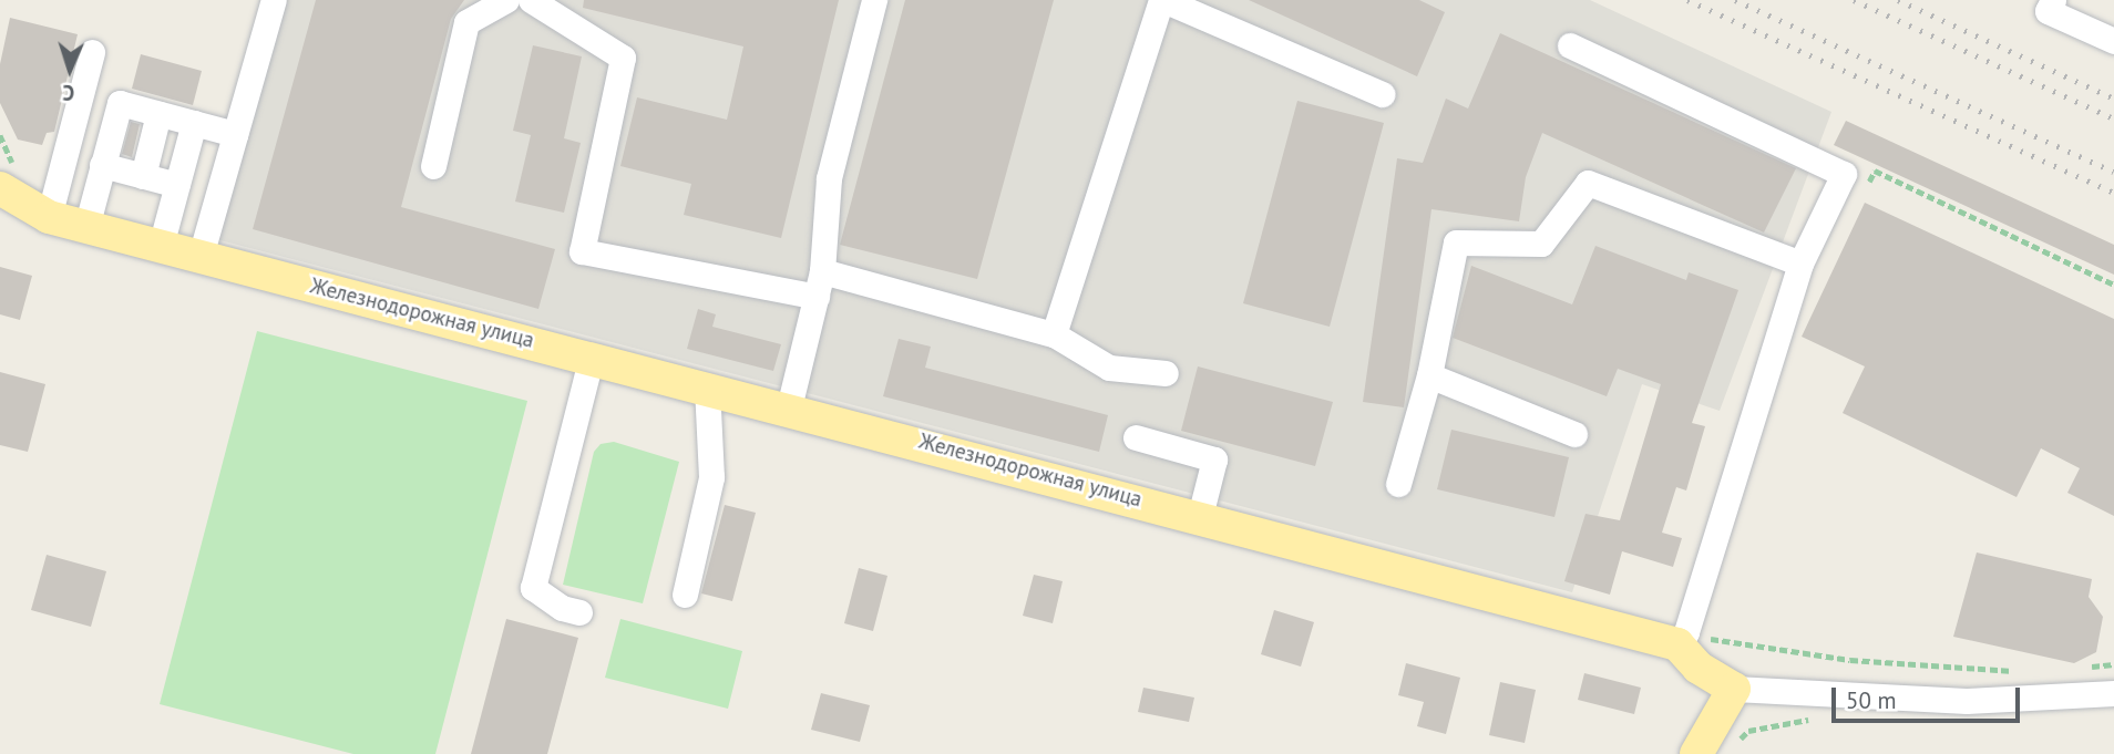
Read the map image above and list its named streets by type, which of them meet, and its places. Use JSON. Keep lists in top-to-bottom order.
{
  "streets": {
    "main road": ["Железнодорожная улица"]
  },
  "scale_bar": "50 m",
  "north": "bottom"
}
